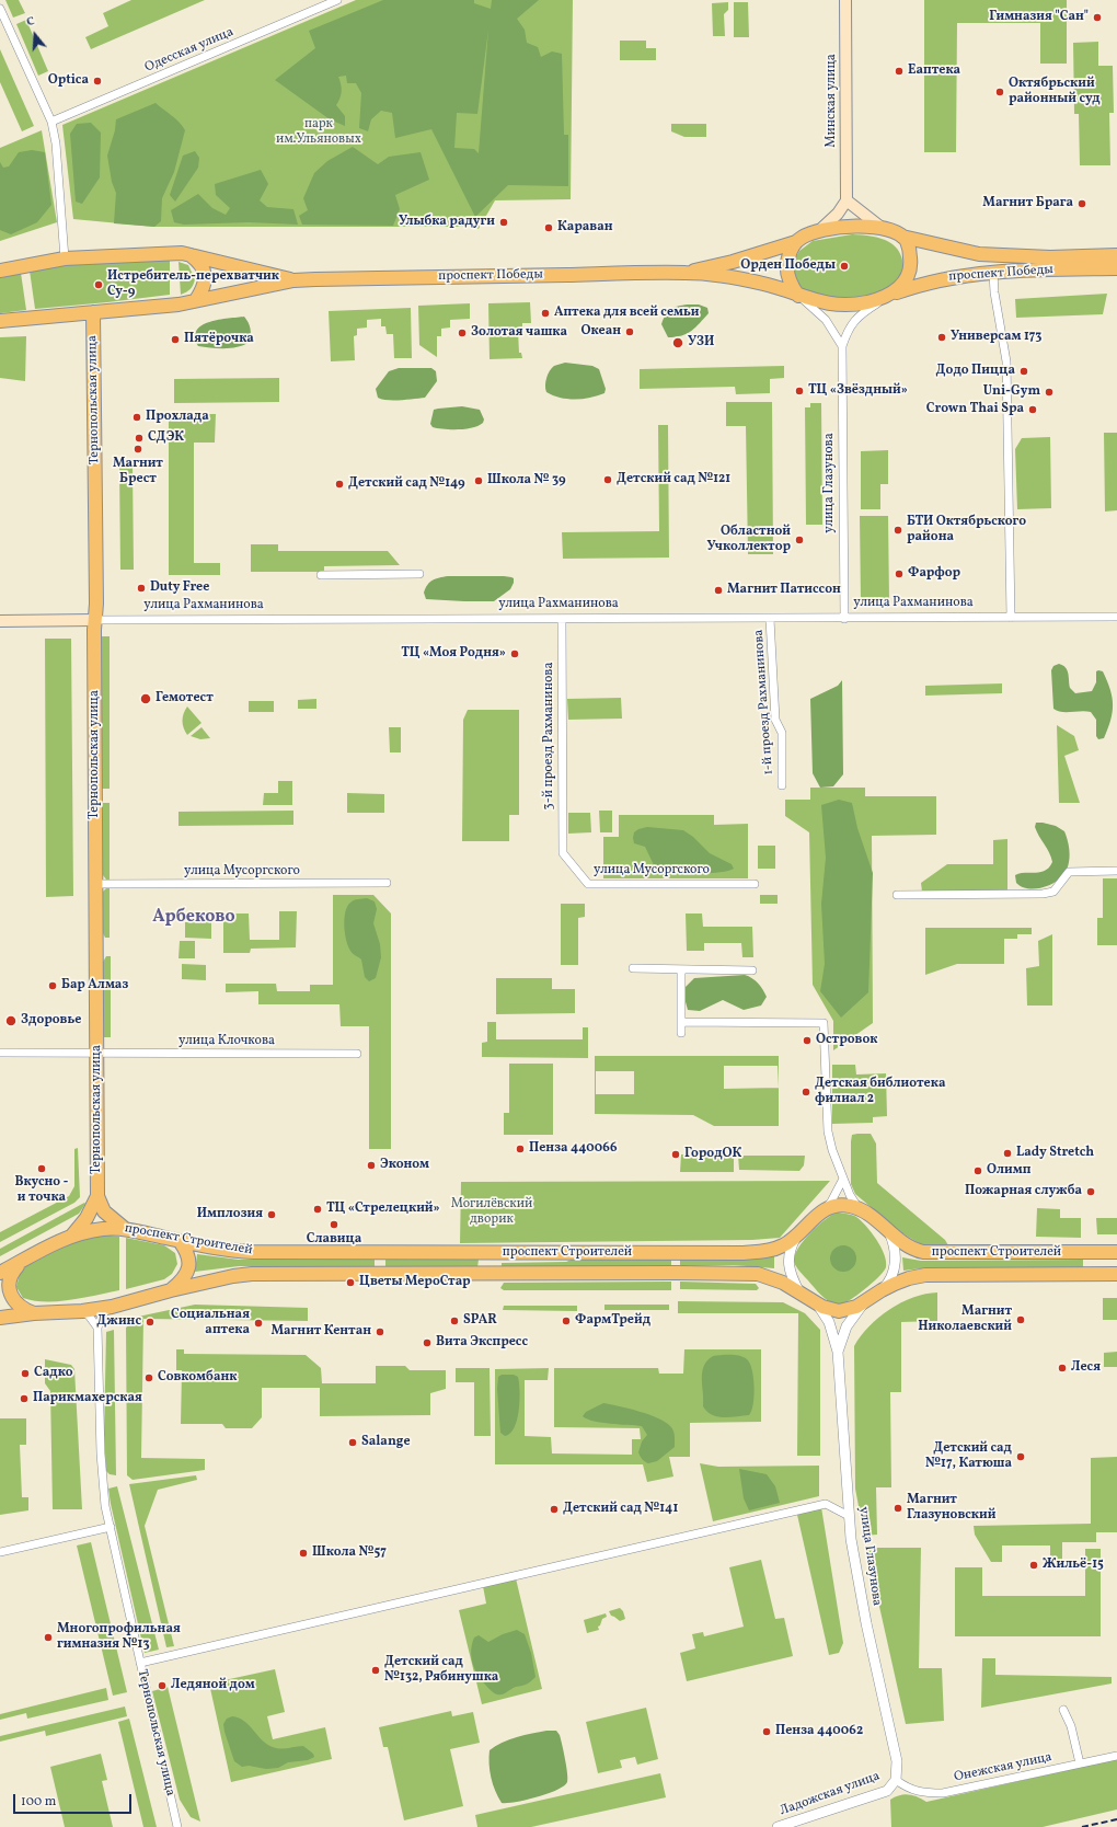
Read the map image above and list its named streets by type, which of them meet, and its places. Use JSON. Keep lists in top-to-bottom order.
{
  "streets": {
    "main road": [
      "Минская улица",
      "проспект Победы",
      "Тернопольская улица",
      "улица Рахманинова",
      "проспект Строителей"
    ],
    "street": [
      "Одесская улица",
      "улица Глазунова",
      "1-й проезд Рахманинова",
      "3-й проезд Рахманинова",
      "улица Мусоргского",
      "улица Клочкова",
      "Онежская улица",
      "Ладожская улица"
    ]
  },
  "crossings": [
    ["проспект Победы", "Тернопольская улица"],
    ["проспект Победы", "улица Глазунова"],
    ["Тернопольская улица", "улица Рахманинова"],
    ["Тернопольская улица", "улица Мусоргского"],
    ["Тернопольская улица", "улица Клочкова"],
    ["Тернопольская улица", "проспект Строителей"],
    ["улица Глазунова", "улица Рахманинова"],
    ["улица Глазунова", "проспект Строителей"],
    ["улица Глазунова", "Ладожская улица"],
    ["улица Рахманинова", "1-й проезд Рахманинова"],
    ["улица Рахманинова", "3-й проезд Рахманинова"],
    ["3-й проезд Рахманинова", "улица Мусоргского"],
    ["Онежская улица", "Ладожская улица"]
  ],
  "districts": ["Арбеково"],
  "parks": ["парк им.Ульяновых", "Могилёвский дворик"],
  "places": [
    "Гимназия \"Сан\"",
    "Еаптека",
    "Optica",
    "Октябрьский районный суд",
    "Магнит Брага",
    "Улыбка радуги",
    "Караван",
    "Орден Победы",
    "Истребитель-перехватчик Су-9",
    "Аптека для всей семьи",
    "Океан",
    "Золотая чашка",
    "Универсам 173",
    "Пятёрочка",
    "УЗИ",
    "Додо Пицца",
    "ТЦ «Звёздный»",
    "Uni-Gym",
    "Crown Thai Spa",
    "Прохлада",
    "СДЭК",
    "Магнит Брест",
    "Детский сад №121",
    "Школа № 39",
    "Детский сад №149",
    "БТИ Октябрьского района",
    "Областной Учколлектор",
    "Фарфор",
    "Duty Free",
    "Магнит Патиссон",
    "ТЦ «Моя Родня»",
    "Гемотест",
    "Бар Алмаз",
    "Здоровье",
    "Островок",
    "Детская библиотека филиал 2",
    "Пенза 440066",
    "Lady Stretch",
    "ГородОК",
    "Эконом",
    "Вкусно - и точка",
    "Олимп",
    "Пожарная служба",
    "ТЦ «Стрелецкий»",
    "Имплозия",
    "Славица",
    "Цветы МероСтар",
    "Магнит Николаевский",
    "SPAR",
    "ФармТрейд",
    "Джинс",
    "Социальная аптека",
    "Магнит Кентан",
    "Вита Экспресс",
    "Леся",
    "Садко",
    "Совкомбанк",
    "Парикмахерская",
    "Salange",
    "Детский сад №17, Катюша",
    "Магнит Глазуновский",
    "Детский сад №141",
    "Школа №57",
    "Жильё-15",
    "Многопрофильная гимназия №13",
    "Детский сад №132, Рябинушка",
    "Ледяной дом",
    "Пенза 440062"
  ],
  "scale_bar": "100 m",
  "north": "top"
}
